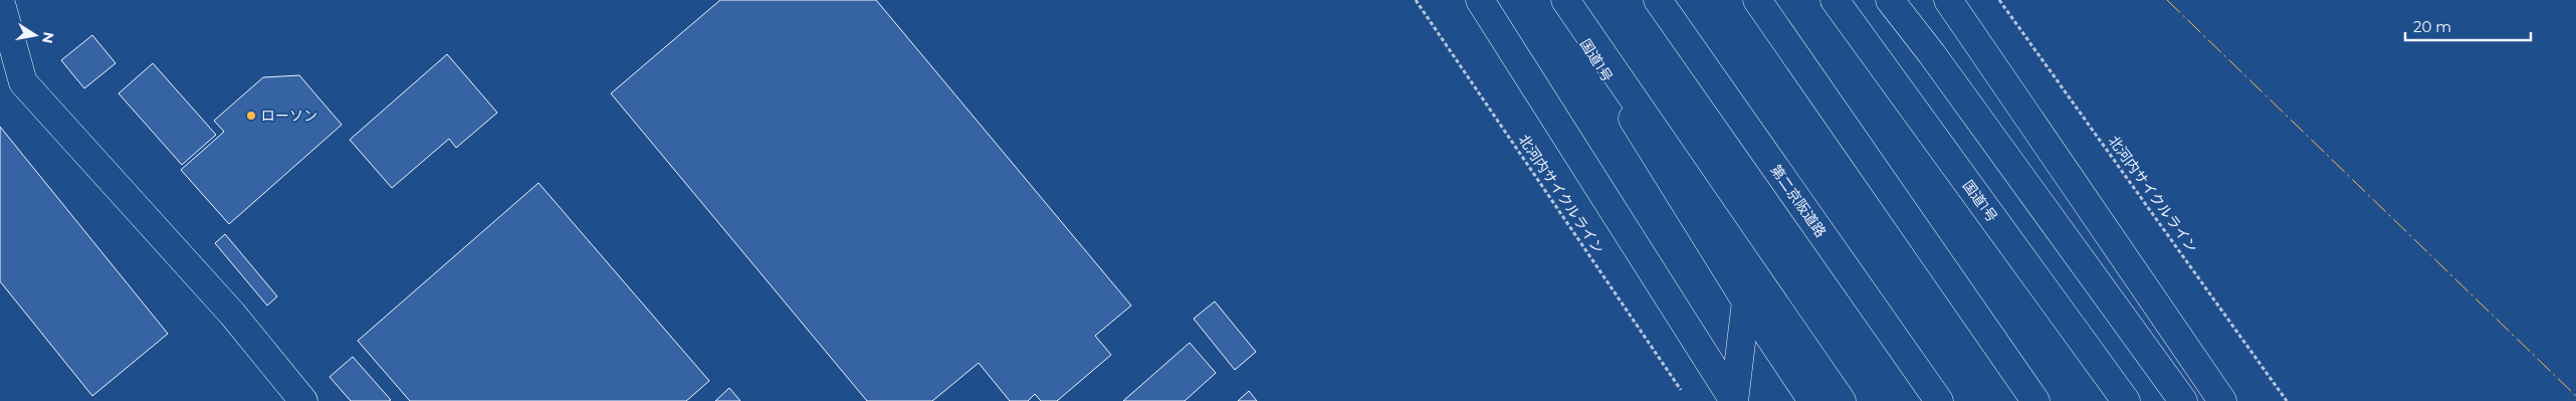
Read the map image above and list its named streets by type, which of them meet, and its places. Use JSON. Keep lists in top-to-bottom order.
{
  "streets": {
    "main road": ["国道1号", "第二京阪道路"],
    "path": ["北河内サイクルライン"]
  },
  "places": ["ローソン"],
  "scale_bar": "20 m",
  "north": "right"
}
